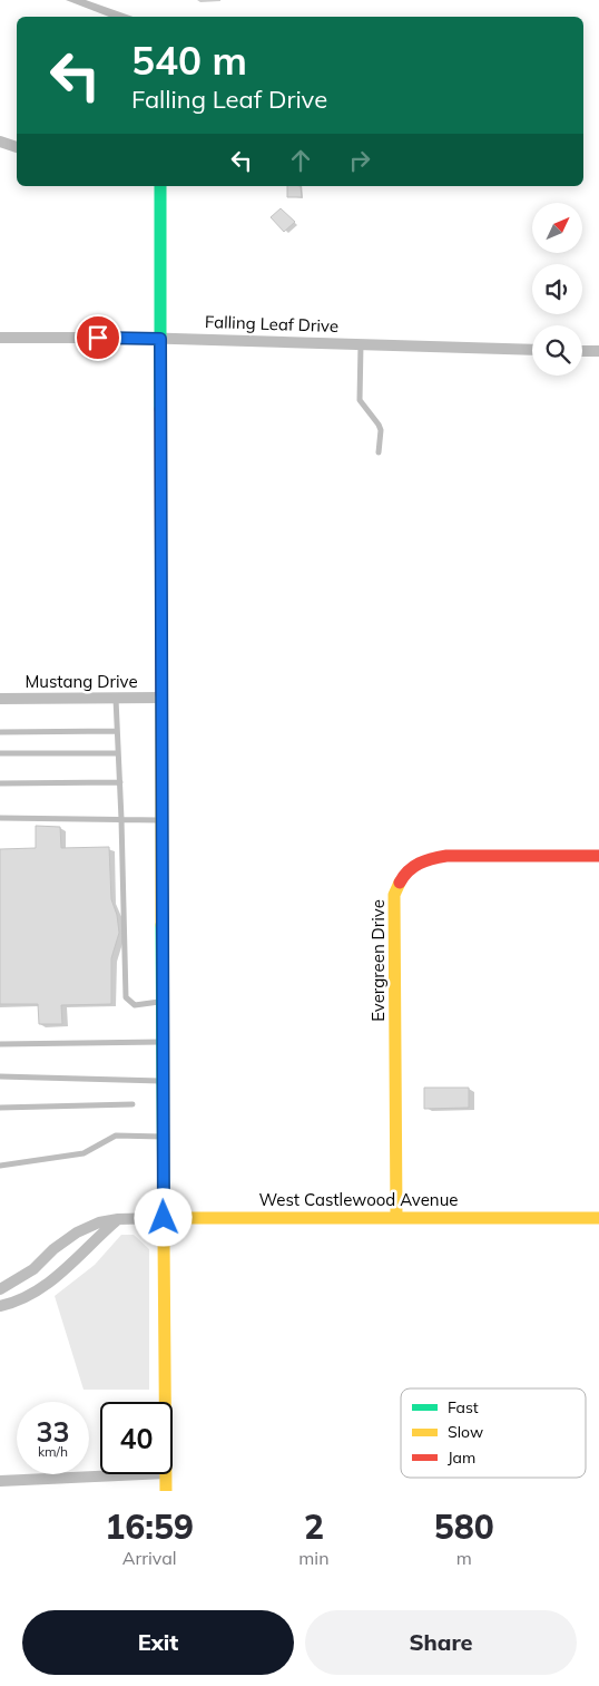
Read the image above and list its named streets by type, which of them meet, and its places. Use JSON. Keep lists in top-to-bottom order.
{
  "streets": {
    "street": [
      "Falling Leaf Drive",
      "Mustang Drive",
      "Evergreen Drive",
      "West Castlewood Avenue"
    ]
  },
  "crossings": [
    ["Evergreen Drive", "West Castlewood Avenue"]
  ],
  "legend": ["Fast", "Slow", "Jam"],
  "north": "top right",
  "page": {
    "turn": ["540 m", "Falling Leaf Drive"],
    "speed": "33 km/h",
    "limit": "40",
    "eta": [
      "16:59",
      "Arrival",
      "2",
      "min",
      "580",
      "m"
    ],
    "buttons": ["Exit", "Share"]
  }
}
